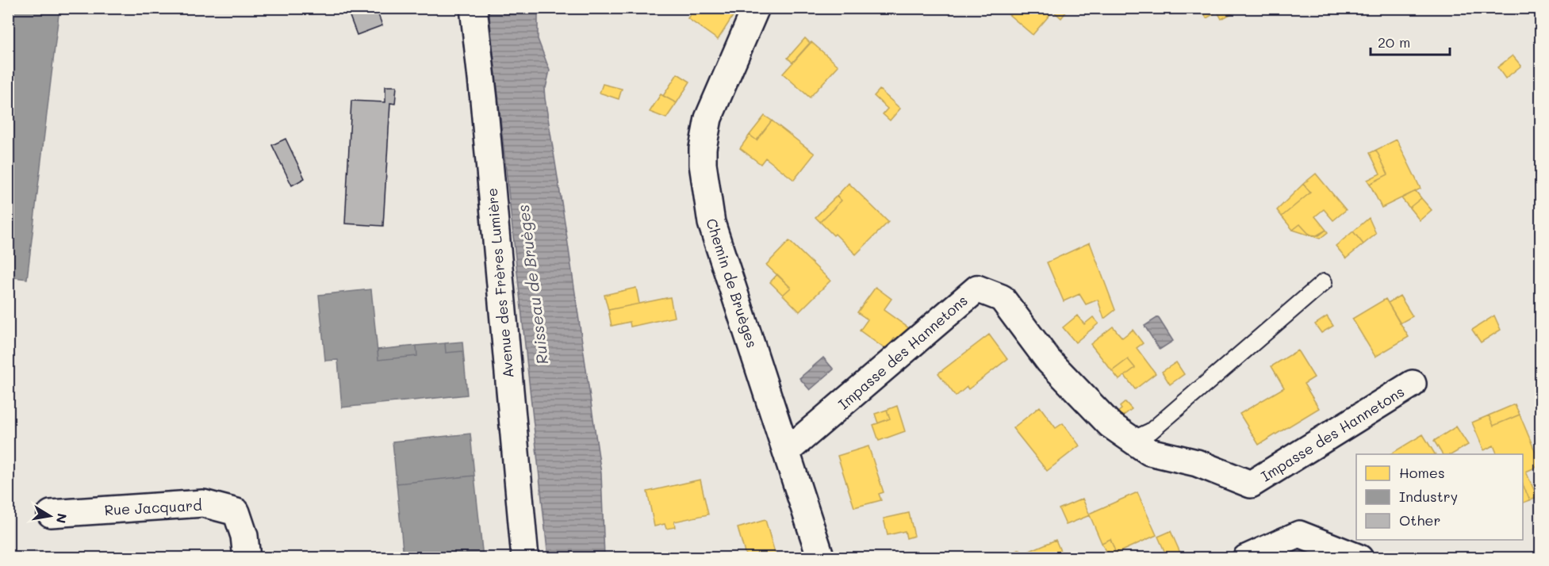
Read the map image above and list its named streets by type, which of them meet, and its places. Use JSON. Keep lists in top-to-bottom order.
{
  "streets": {
    "street": [
      "Avenue des Frères Lumière",
      "Chemin de Bruèges",
      "Impasse des Hannetons",
      "Rue Jacquard"
    ]
  },
  "crossings": [
    ["Chemin de Bruèges", "Impasse des Hannetons"]
  ],
  "water": ["Ruisseau de Bruèges"],
  "legend": ["Homes", "Industry", "Other"],
  "scale_bar": "20 m",
  "north": "right"
}
